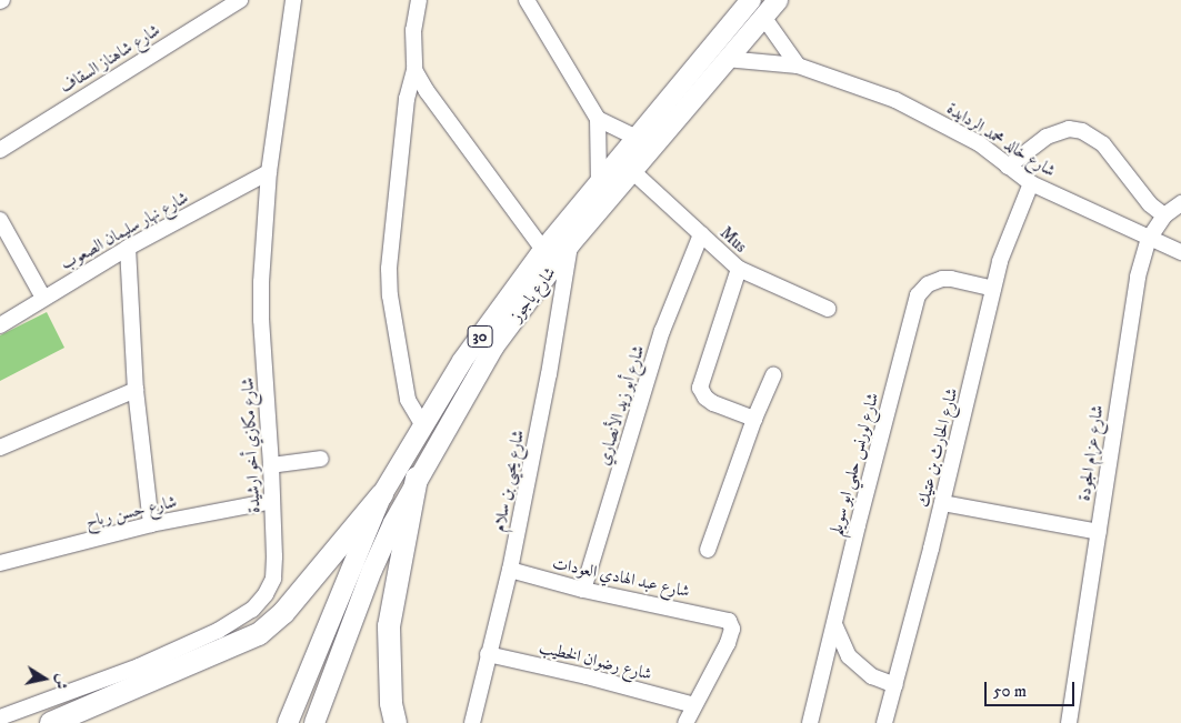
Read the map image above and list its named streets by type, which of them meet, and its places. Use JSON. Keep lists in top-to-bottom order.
{
  "streets": {
    "main road": ["شارع ياجوز", "30"],
    "street": [
      "شارع شاهناز السقاف",
      "شارع خالد محمد الردايدة",
      "شارع نهار سليمان الصعوب",
      "Mus",
      "شارع أبو زيد الأنصاري",
      "شارع مكازي أخو ارشيدة",
      "شارع الحارث بن عتيك",
      "شارع عزام الجودة",
      "شارع لورنس حلمي ابو سويلم",
      "شارع يحيى بن سلام",
      "شارع حسن رباح",
      "شارع عبد الهادي العودات",
      "شارع رضوان الخطيب"
    ]
  },
  "crossings": [
    ["شارع خالد محمد الردايدة", "شارع ياجوز"],
    ["شارع خالد محمد الردايدة", "شارع الحارث بن عتيك"],
    ["شارع خالد محمد الردايدة", "شارع عزام الجودة"],
    ["شارع نهار سليمان الصعوب", "شارع مكازي أخو ارشيدة"],
    ["Mus", "شارع ياجوز"],
    ["Mus", "شارع أبو زيد الأنصاري"],
    ["شارع ياجوز", "شارع يحيى بن سلام"],
    ["شارع أبو زيد الأنصاري", "شارع عبد الهادي العودات"],
    ["شارع مكازي أخو ارشيدة", "شارع حسن رباح"],
    ["شارع الحارث بن عتيك", "شارع لورنس حلمي ابو سويلم"],
    ["شارع يحيى بن سلام", "شارع عبد الهادي العودات"],
    ["شارع يحيى بن سلام", "شارع رضوان الخطيب"],
    ["شارع عبد الهادي العودات", "شارع رضوان الخطيب"]
  ],
  "scale_bar": "50 m",
  "north": "right"
}
